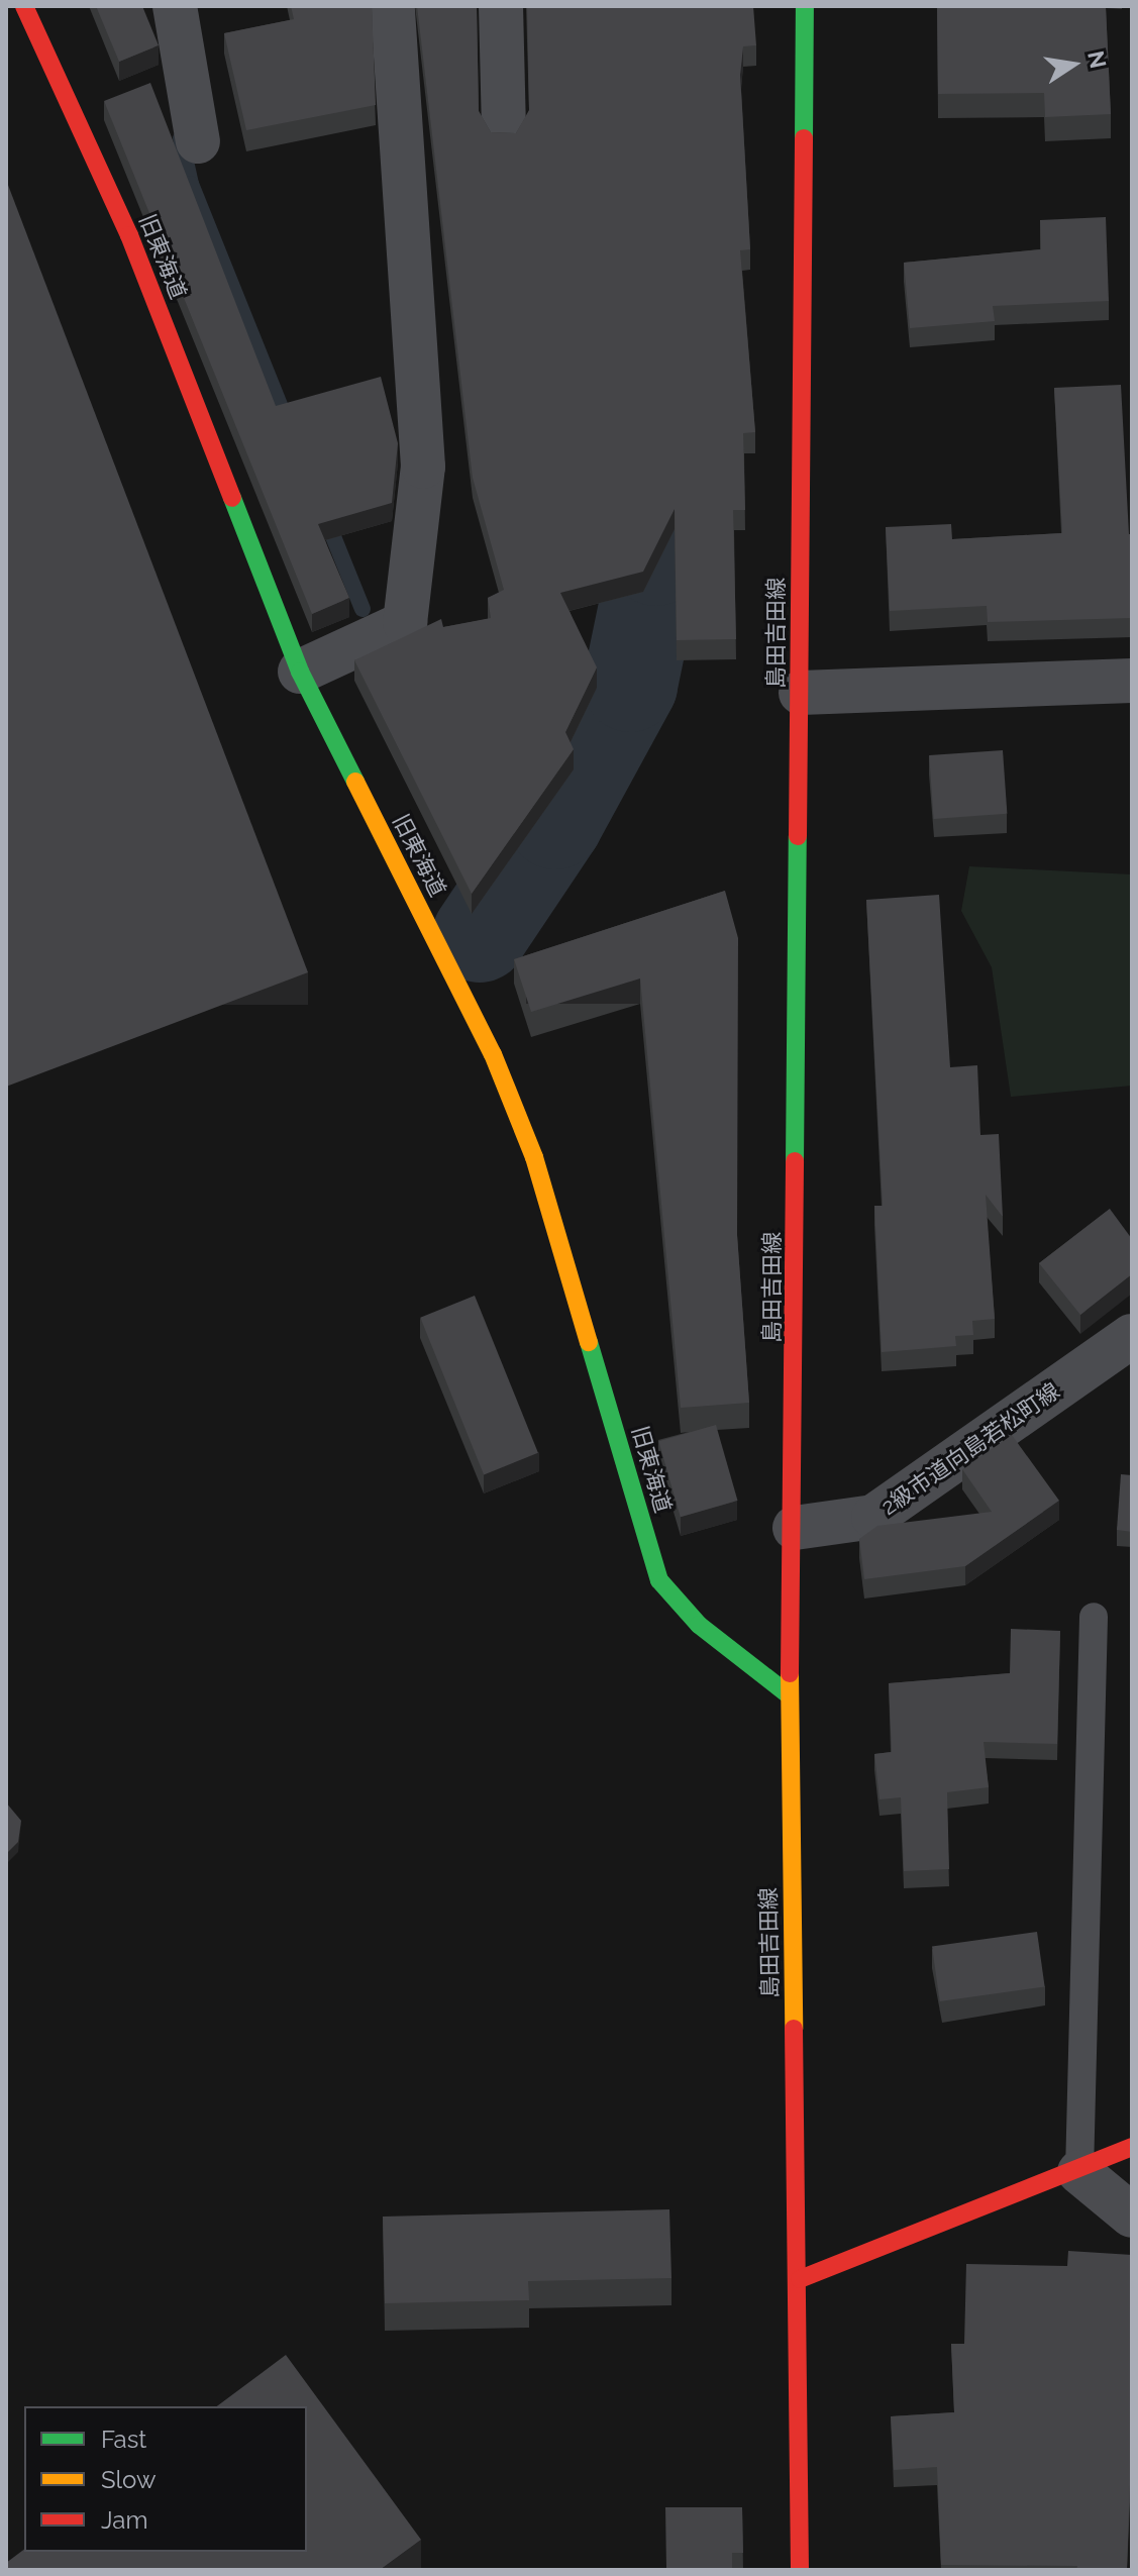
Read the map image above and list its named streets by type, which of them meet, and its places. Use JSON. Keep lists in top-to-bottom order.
{
  "streets": {
    "main road": ["旧東海道", "島田吉田線"],
    "street": ["2級市道向島若松町線"]
  },
  "crossings": [
    ["旧東海道", "島田吉田線"],
    ["島田吉田線", "2級市道向島若松町線"]
  ],
  "legend": ["Fast", "Slow", "Jam"],
  "north": "right"
}
